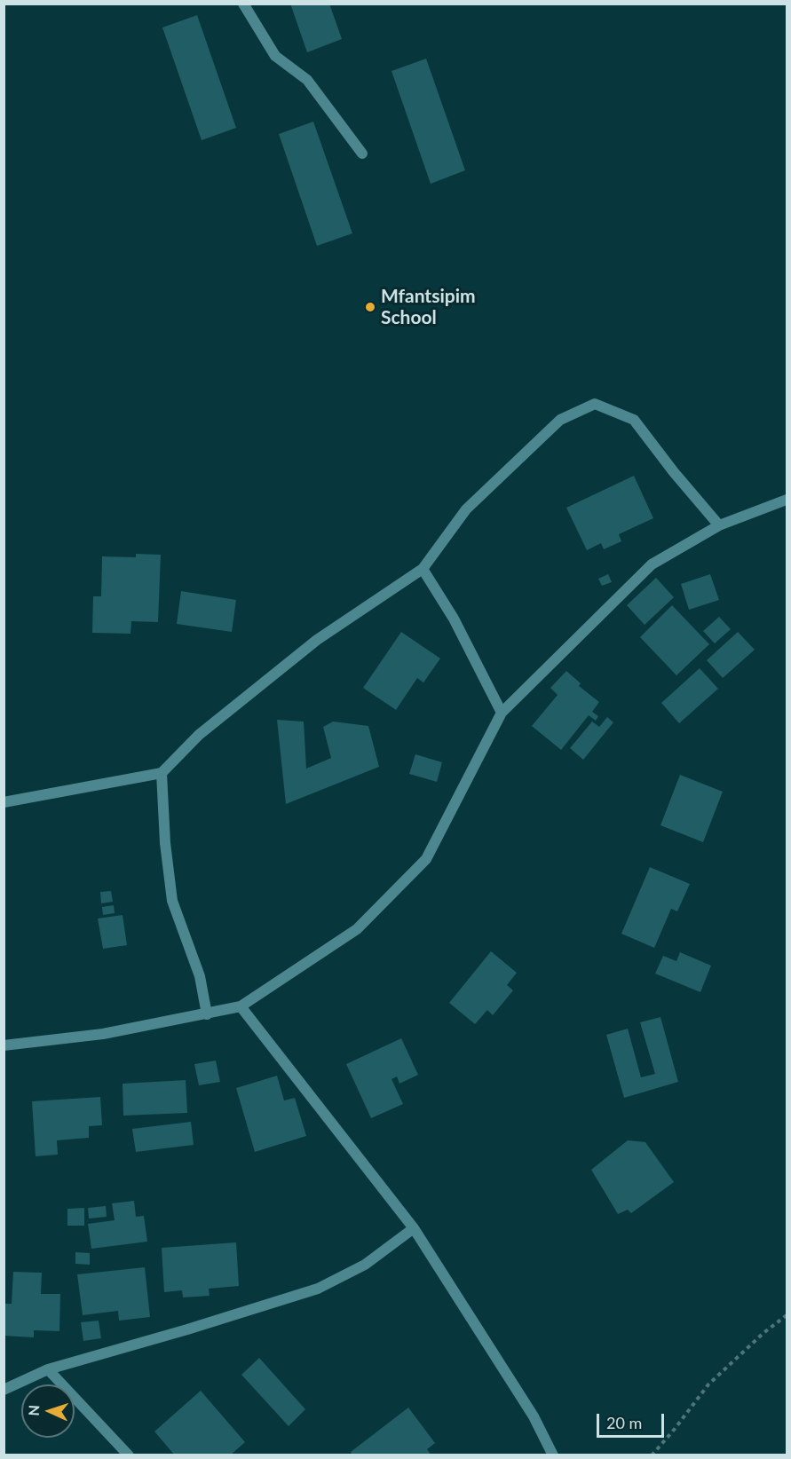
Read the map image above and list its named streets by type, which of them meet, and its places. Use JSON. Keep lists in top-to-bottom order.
{
  "places": ["Mfantsipim School"],
  "scale_bar": "20 m",
  "north": "left"
}
